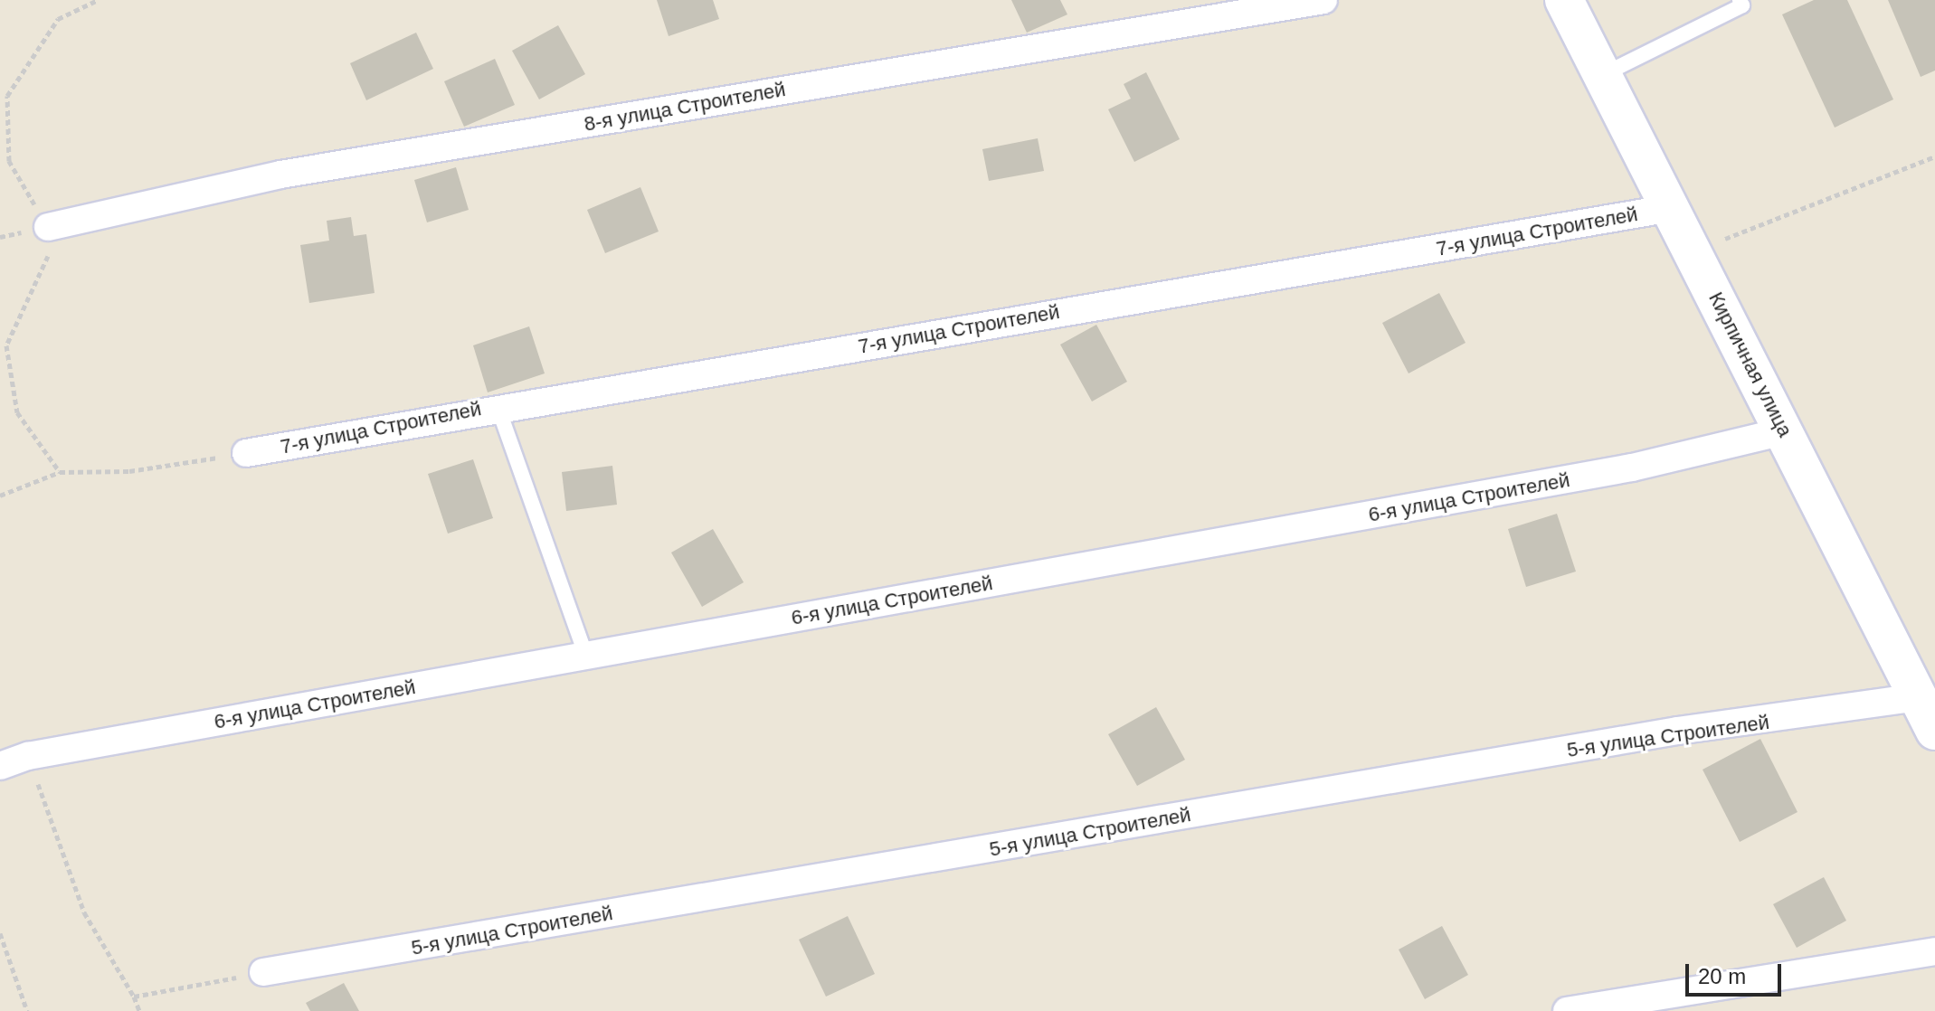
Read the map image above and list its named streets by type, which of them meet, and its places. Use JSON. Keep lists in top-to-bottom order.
{
  "streets": {
    "main road": ["Кирпичная улица"],
    "street": [
      "8-я улица Строителей",
      "7-я улица Строителей",
      "6-я улица Строителей",
      "5-я улица Строителей"
    ]
  },
  "crossings": [
    ["7-я улица Строителей", "Кирпичная улица"],
    ["Кирпичная улица", "6-я улица Строителей"],
    ["Кирпичная улица", "5-я улица Строителей"]
  ],
  "scale_bar": "20 m"
}
